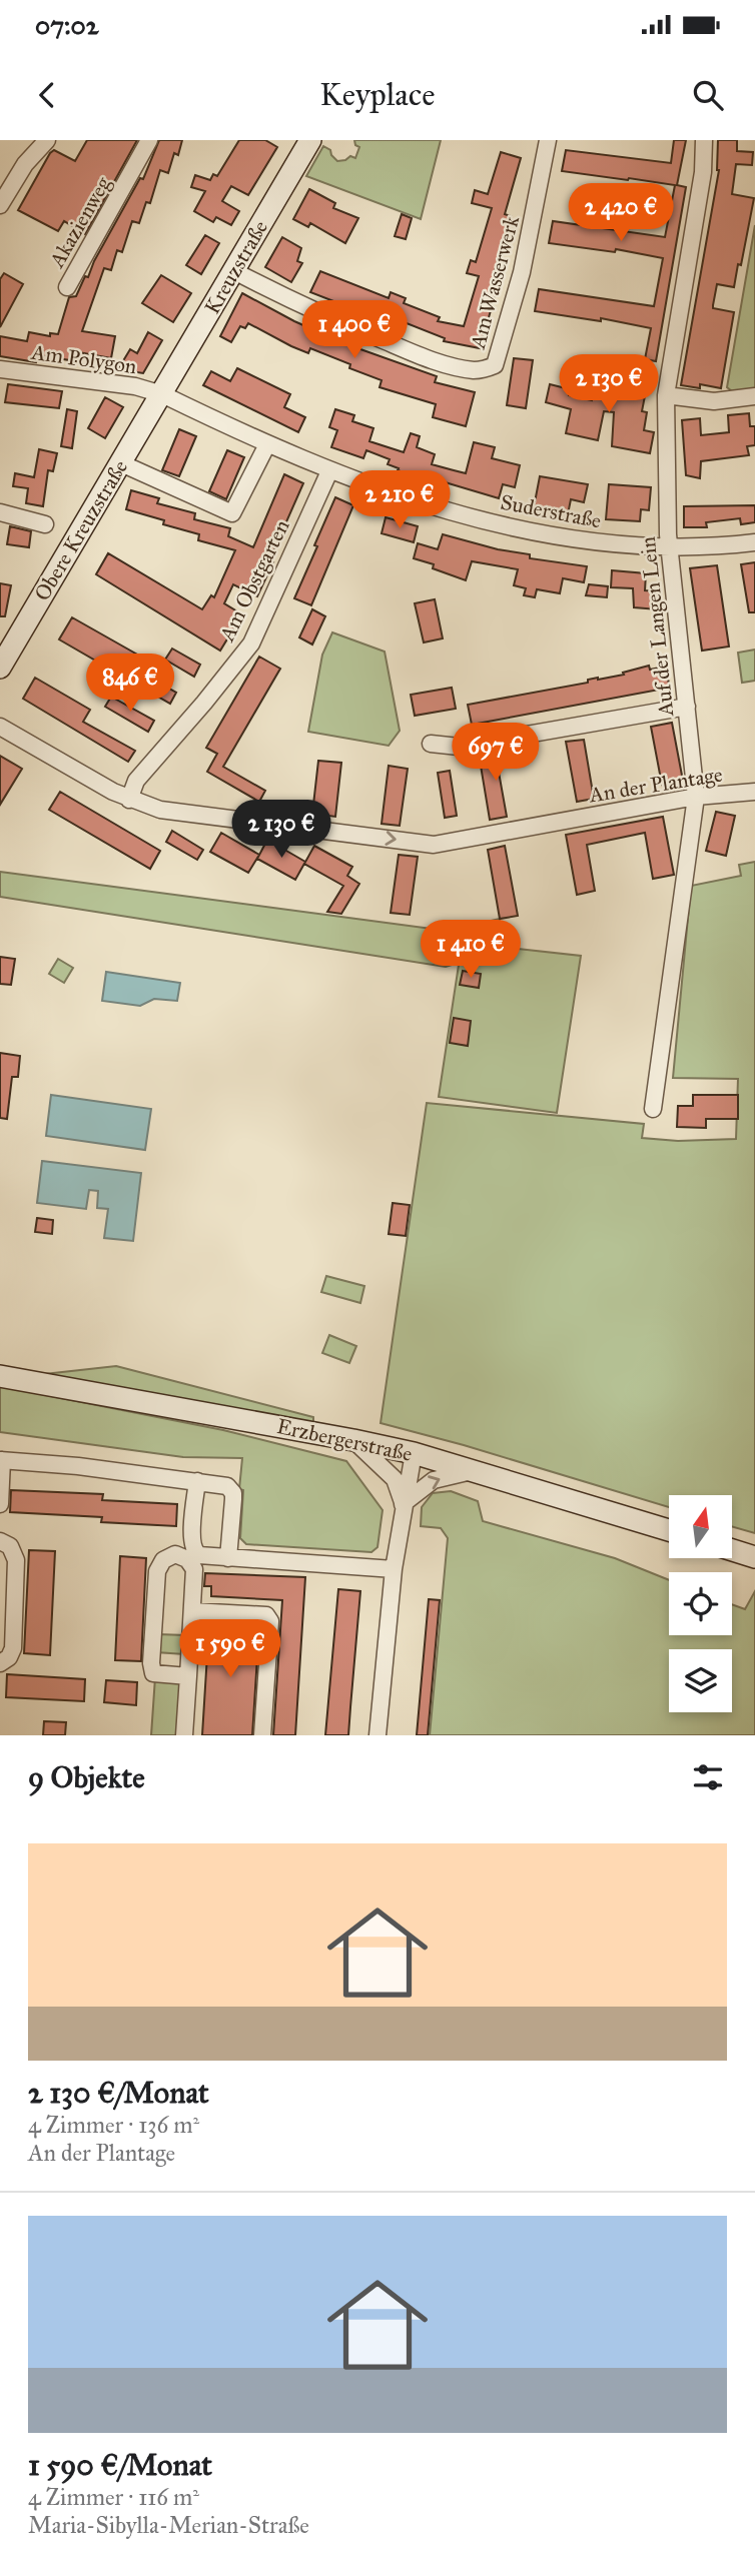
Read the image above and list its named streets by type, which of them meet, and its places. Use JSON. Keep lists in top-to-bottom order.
{
  "streets": {
    "main road": ["Kreuzstraße", "Obere Kreuzstraße", "Erzbergerstraße"],
    "street": [
      "Akazienweg",
      "Am Wasserwerk",
      "Am Polygon",
      "Suderstraße",
      "Am Obstgarten",
      "Auf der Langen Lein",
      "An der Plantage"
    ]
  },
  "crossings": [
    ["Kreuzstraße", "Am Wasserwerk"],
    ["Kreuzstraße", "Am Polygon"],
    ["Kreuzstraße", "Suderstraße"],
    ["Kreuzstraße", "Obere Kreuzstraße"],
    ["Am Polygon", "Suderstraße"],
    ["Am Polygon", "Obere Kreuzstraße"],
    ["Suderstraße", "Obere Kreuzstraße"],
    ["Suderstraße", "Am Obstgarten"],
    ["Suderstraße", "Auf der Langen Lein"],
    ["Am Obstgarten", "An der Plantage"],
    ["Auf der Langen Lein", "An der Plantage"]
  ],
  "north": "top",
  "page": {
    "status": "07:02",
    "header": "Keyplace",
    "price": [
      "2 420 €",
      "1 400 €",
      "2 130 €",
      "2 210 €",
      "846 €",
      "697 €",
      "2 130 €",
      "1 410 €",
      "1 590 €"
    ],
    "heading": "9 Objekte",
    "list": [
      {
        "name": "2 130 €/Monat",
        "note": "4 Zimmer · 136 m² · An der Plantage"
      },
      {
        "name": "1 590 €/Monat",
        "note": "4 Zimmer · 116 m² · Maria-Sibylla-Merian-Straße"
      }
    ]
  }
}
